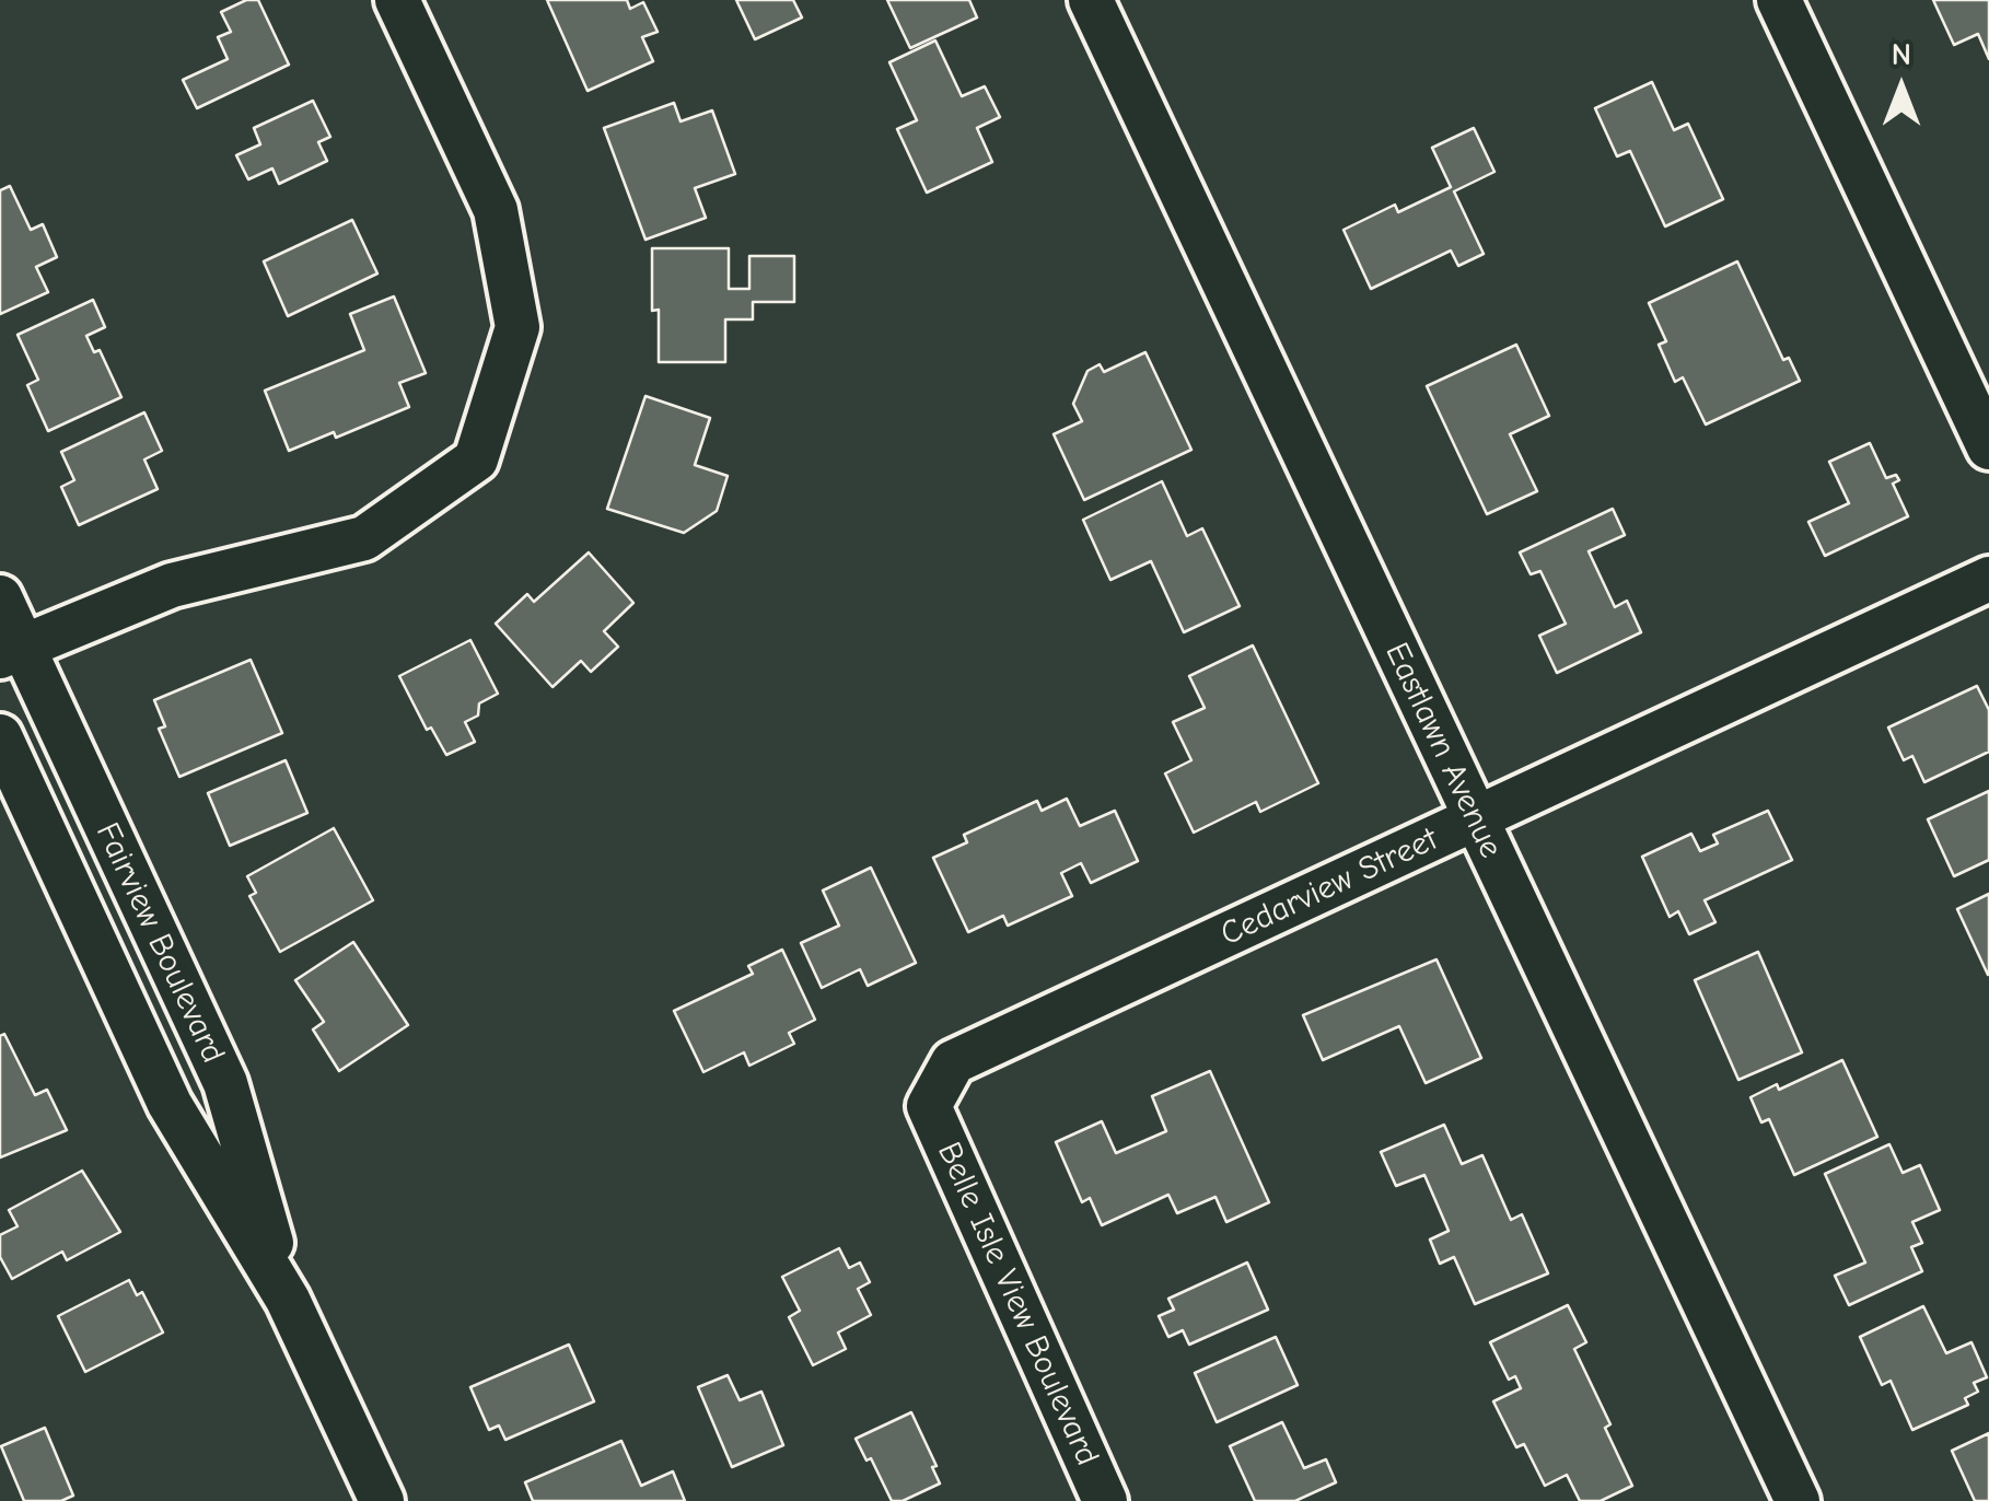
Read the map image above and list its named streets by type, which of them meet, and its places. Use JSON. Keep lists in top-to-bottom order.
{
  "streets": {
    "street": [
      "Eastlawn Avenue",
      "Cedarview Street",
      "Fairview Boulevard",
      "Belle Isle View Boulevard"
    ]
  },
  "crossings": [
    ["Eastlawn Avenue", "Cedarview Street"],
    ["Cedarview Street", "Belle Isle View Boulevard"]
  ],
  "north": "top"
}
